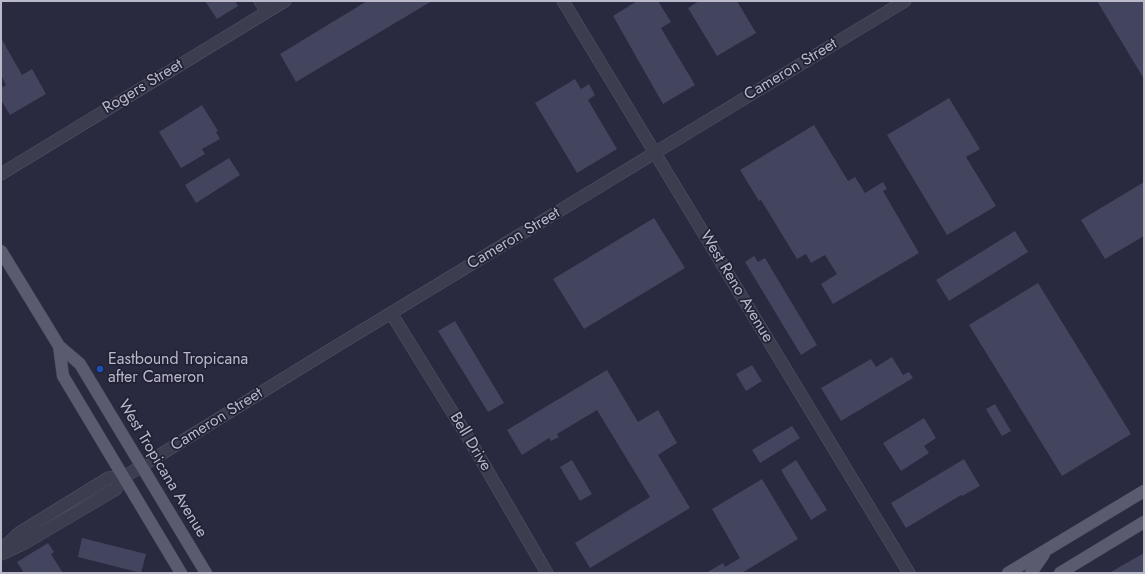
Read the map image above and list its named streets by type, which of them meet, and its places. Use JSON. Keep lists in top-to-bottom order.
{
  "streets": {
    "main road": ["West Tropicana Avenue"],
    "street": [
      "Cameron Street",
      "Rogers Street",
      "West Reno Avenue",
      "Bell Drive"
    ]
  },
  "crossings": [
    ["Cameron Street", "West Reno Avenue"],
    ["Cameron Street", "Bell Drive"],
    ["Cameron Street", "West Tropicana Avenue"]
  ],
  "places": ["Eastbound Tropicana after Cameron"]
}
